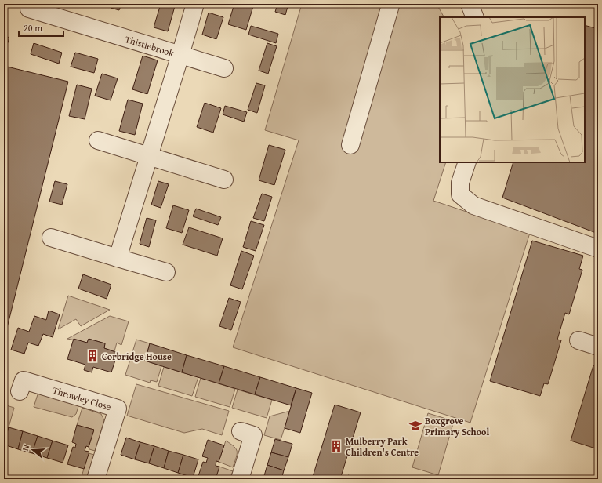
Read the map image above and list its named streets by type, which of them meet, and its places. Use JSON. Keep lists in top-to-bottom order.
{
  "streets": {
    "street": ["Thistlebrook", "Throwley Close"]
  },
  "places": {
    "building": ["Corbridge House", "Mulberry Park Children's Centre"],
    "school or university": ["Boxgrove Primary School"]
  },
  "scale_bar": "20 m",
  "north": "left"
}
